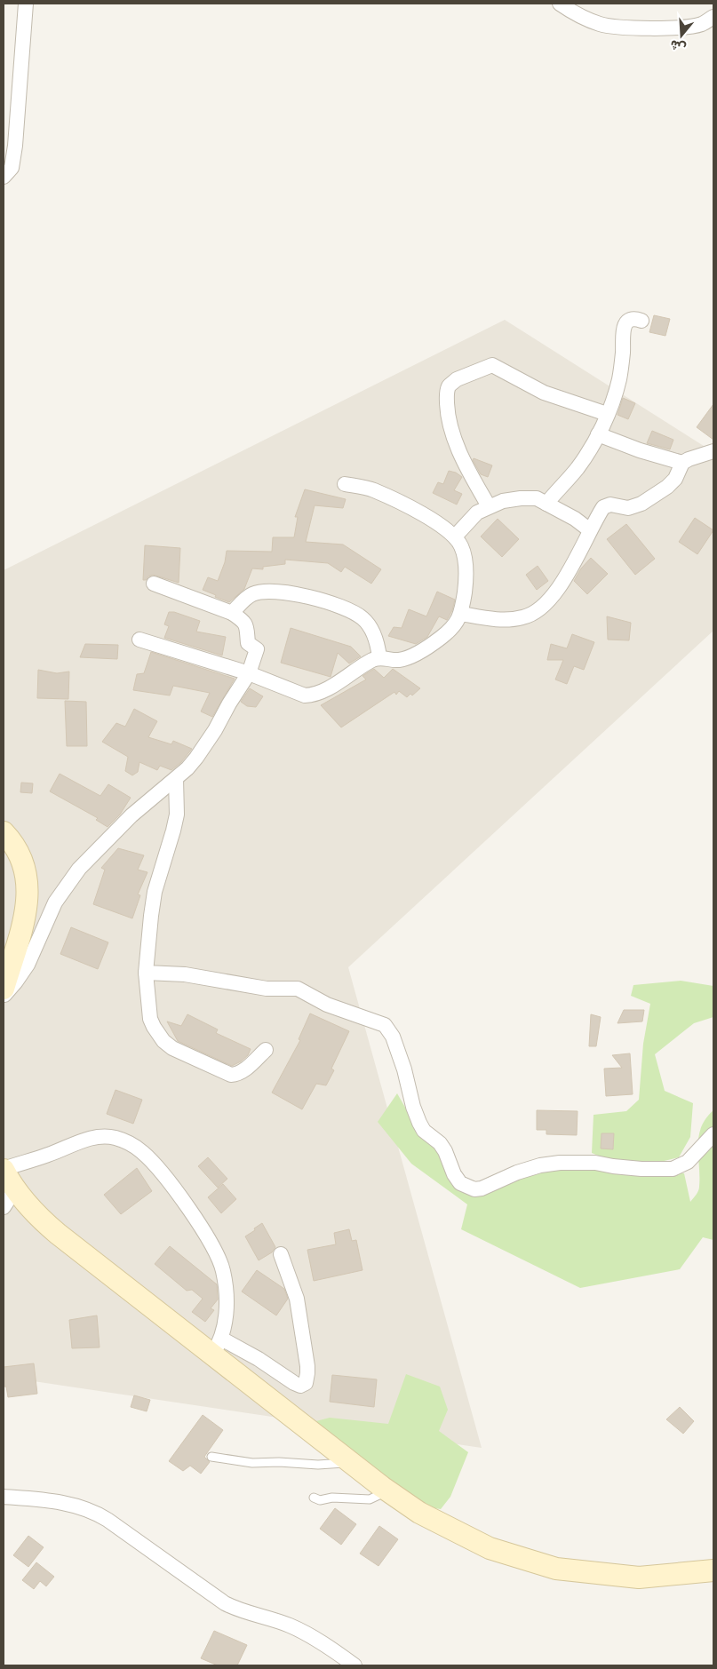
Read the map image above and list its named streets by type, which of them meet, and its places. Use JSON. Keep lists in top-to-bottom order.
{
  "north": "bottom"
}
